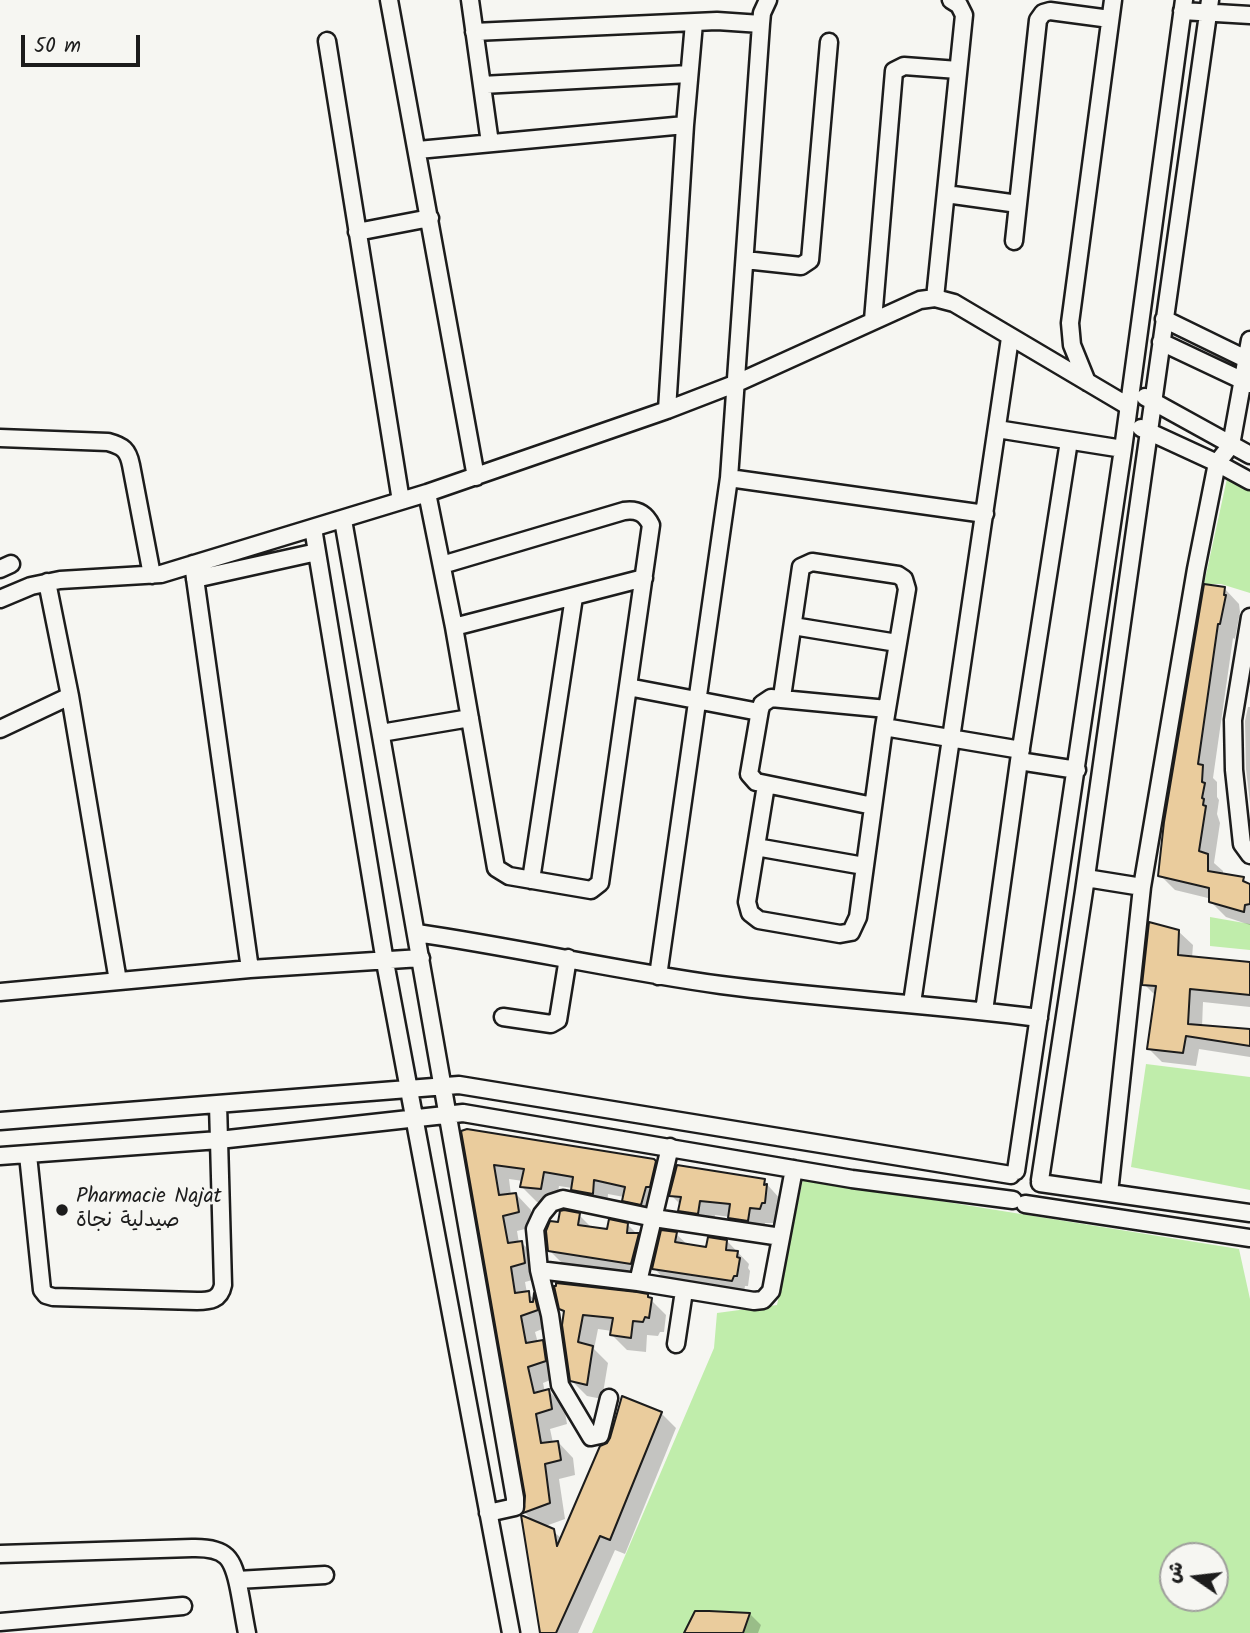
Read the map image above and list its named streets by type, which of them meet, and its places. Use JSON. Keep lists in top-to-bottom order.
{
  "places": ["Pharmacie Najat صيدلية نجاة"],
  "scale_bar": "50 m",
  "north": "left"
}
